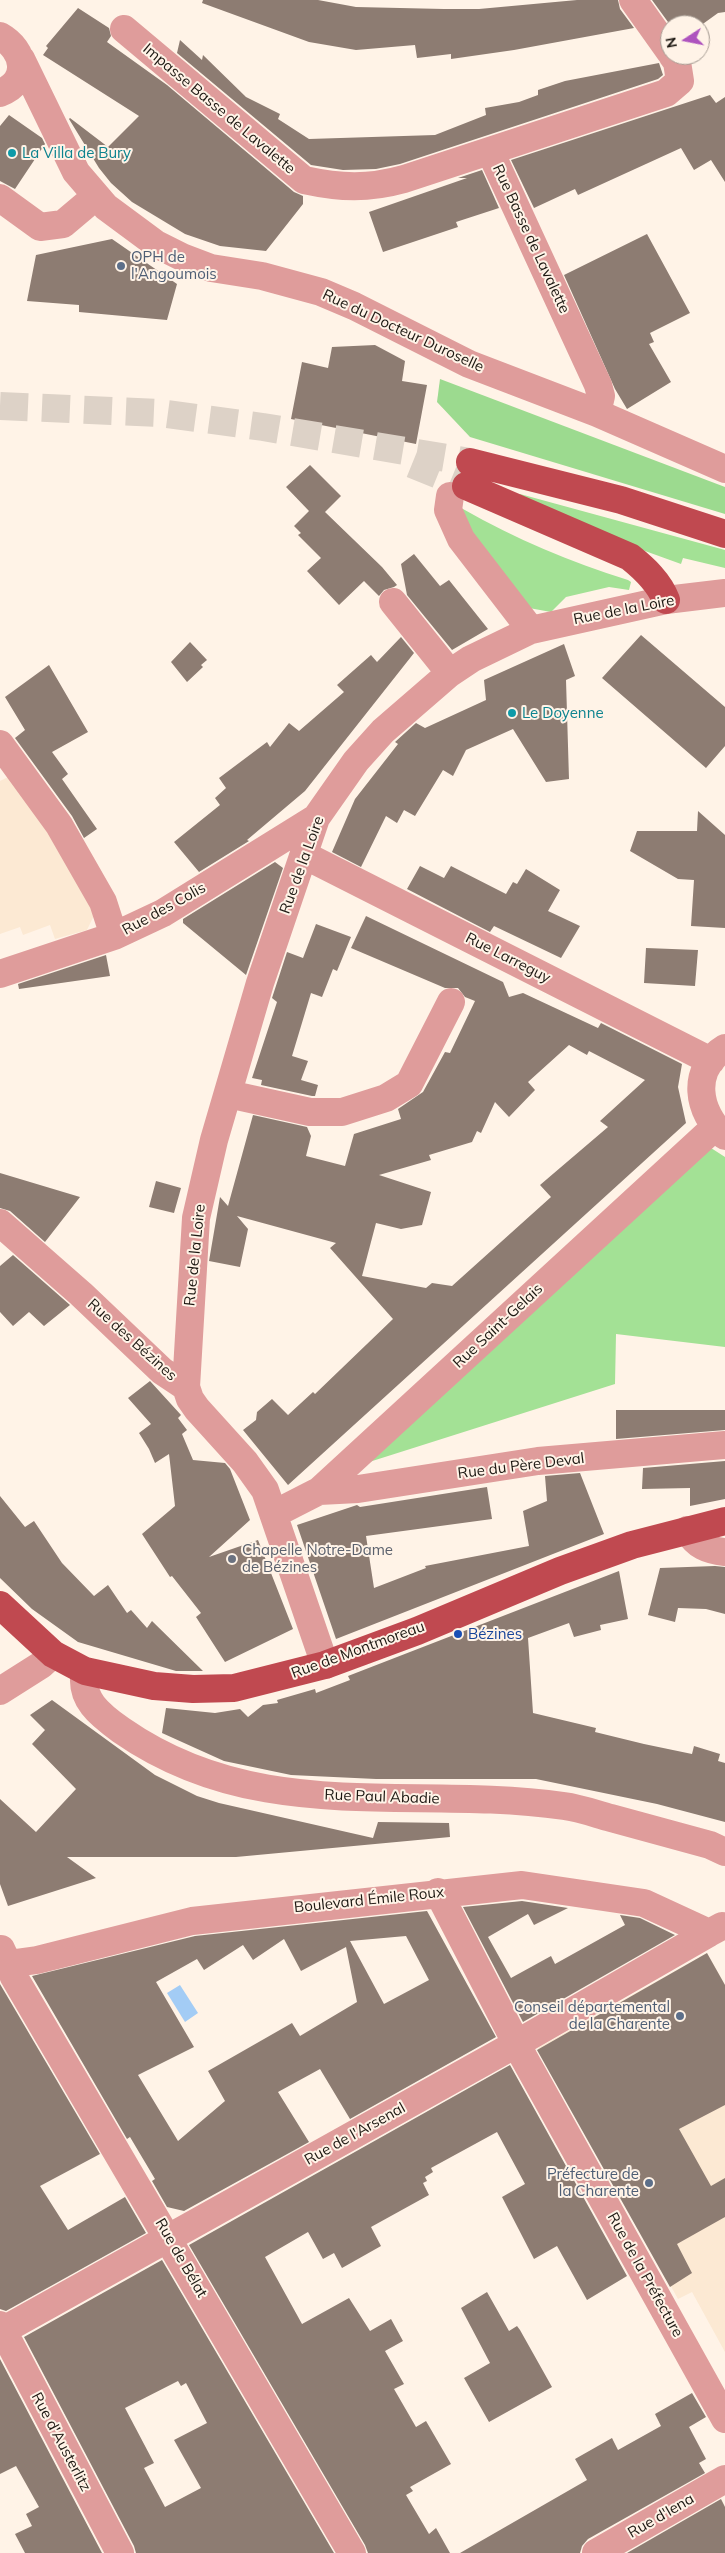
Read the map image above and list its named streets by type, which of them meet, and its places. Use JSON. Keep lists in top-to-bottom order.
{
  "streets": {
    "main road": ["Rue de Montmoreau"],
    "street": [
      "Impasse Basse de Lavalette",
      "Rue Basse de Lavalette",
      "Rue du Docteur Duroselle",
      "Rue de la Loire",
      "Rue des Colis",
      "Rue Larreguy",
      "Rue Saint-Gelais",
      "Rue des Bézines",
      "Rue du Père Deval",
      "Rue Paul Abadie",
      "Boulevard Émile Roux",
      "Rue de l'Arsenal",
      "Rue de Bélat",
      "Rue de la Préfecture",
      "Rue d'Austerlitz",
      "Rue d'Iena"
    ]
  },
  "crossings": [
    ["Impasse Basse de Lavalette", "Rue Basse de Lavalette"],
    ["Rue Basse de Lavalette", "Rue du Docteur Duroselle"],
    ["Rue de la Loire", "Rue des Colis"],
    ["Rue de la Loire", "Rue Larreguy"],
    ["Rue de la Loire", "Rue des Bézines"],
    ["Rue Saint-Gelais", "Rue des Bézines"],
    ["Rue Saint-Gelais", "Rue du Père Deval"],
    ["Rue des Bézines", "Rue de Montmoreau"],
    ["Rue de Montmoreau", "Rue Paul Abadie"],
    ["Boulevard Émile Roux", "Rue de l'Arsenal"],
    ["Boulevard Émile Roux", "Rue de Bélat"],
    ["Boulevard Émile Roux", "Rue de la Préfecture"],
    ["Rue de l'Arsenal", "Rue de Bélat"],
    ["Rue de l'Arsenal", "Rue de la Préfecture"],
    ["Rue de l'Arsenal", "Rue d'Austerlitz"]
  ],
  "places": [
    "La Villa de Bury",
    "OPH de l'Angoumois",
    "Le Doyenne",
    "Chapelle Notre-Dame de Bézines",
    "Bézines",
    "Conseil départemental de la Charente",
    "Préfecture de la Charente"
  ],
  "north": "left"
}
